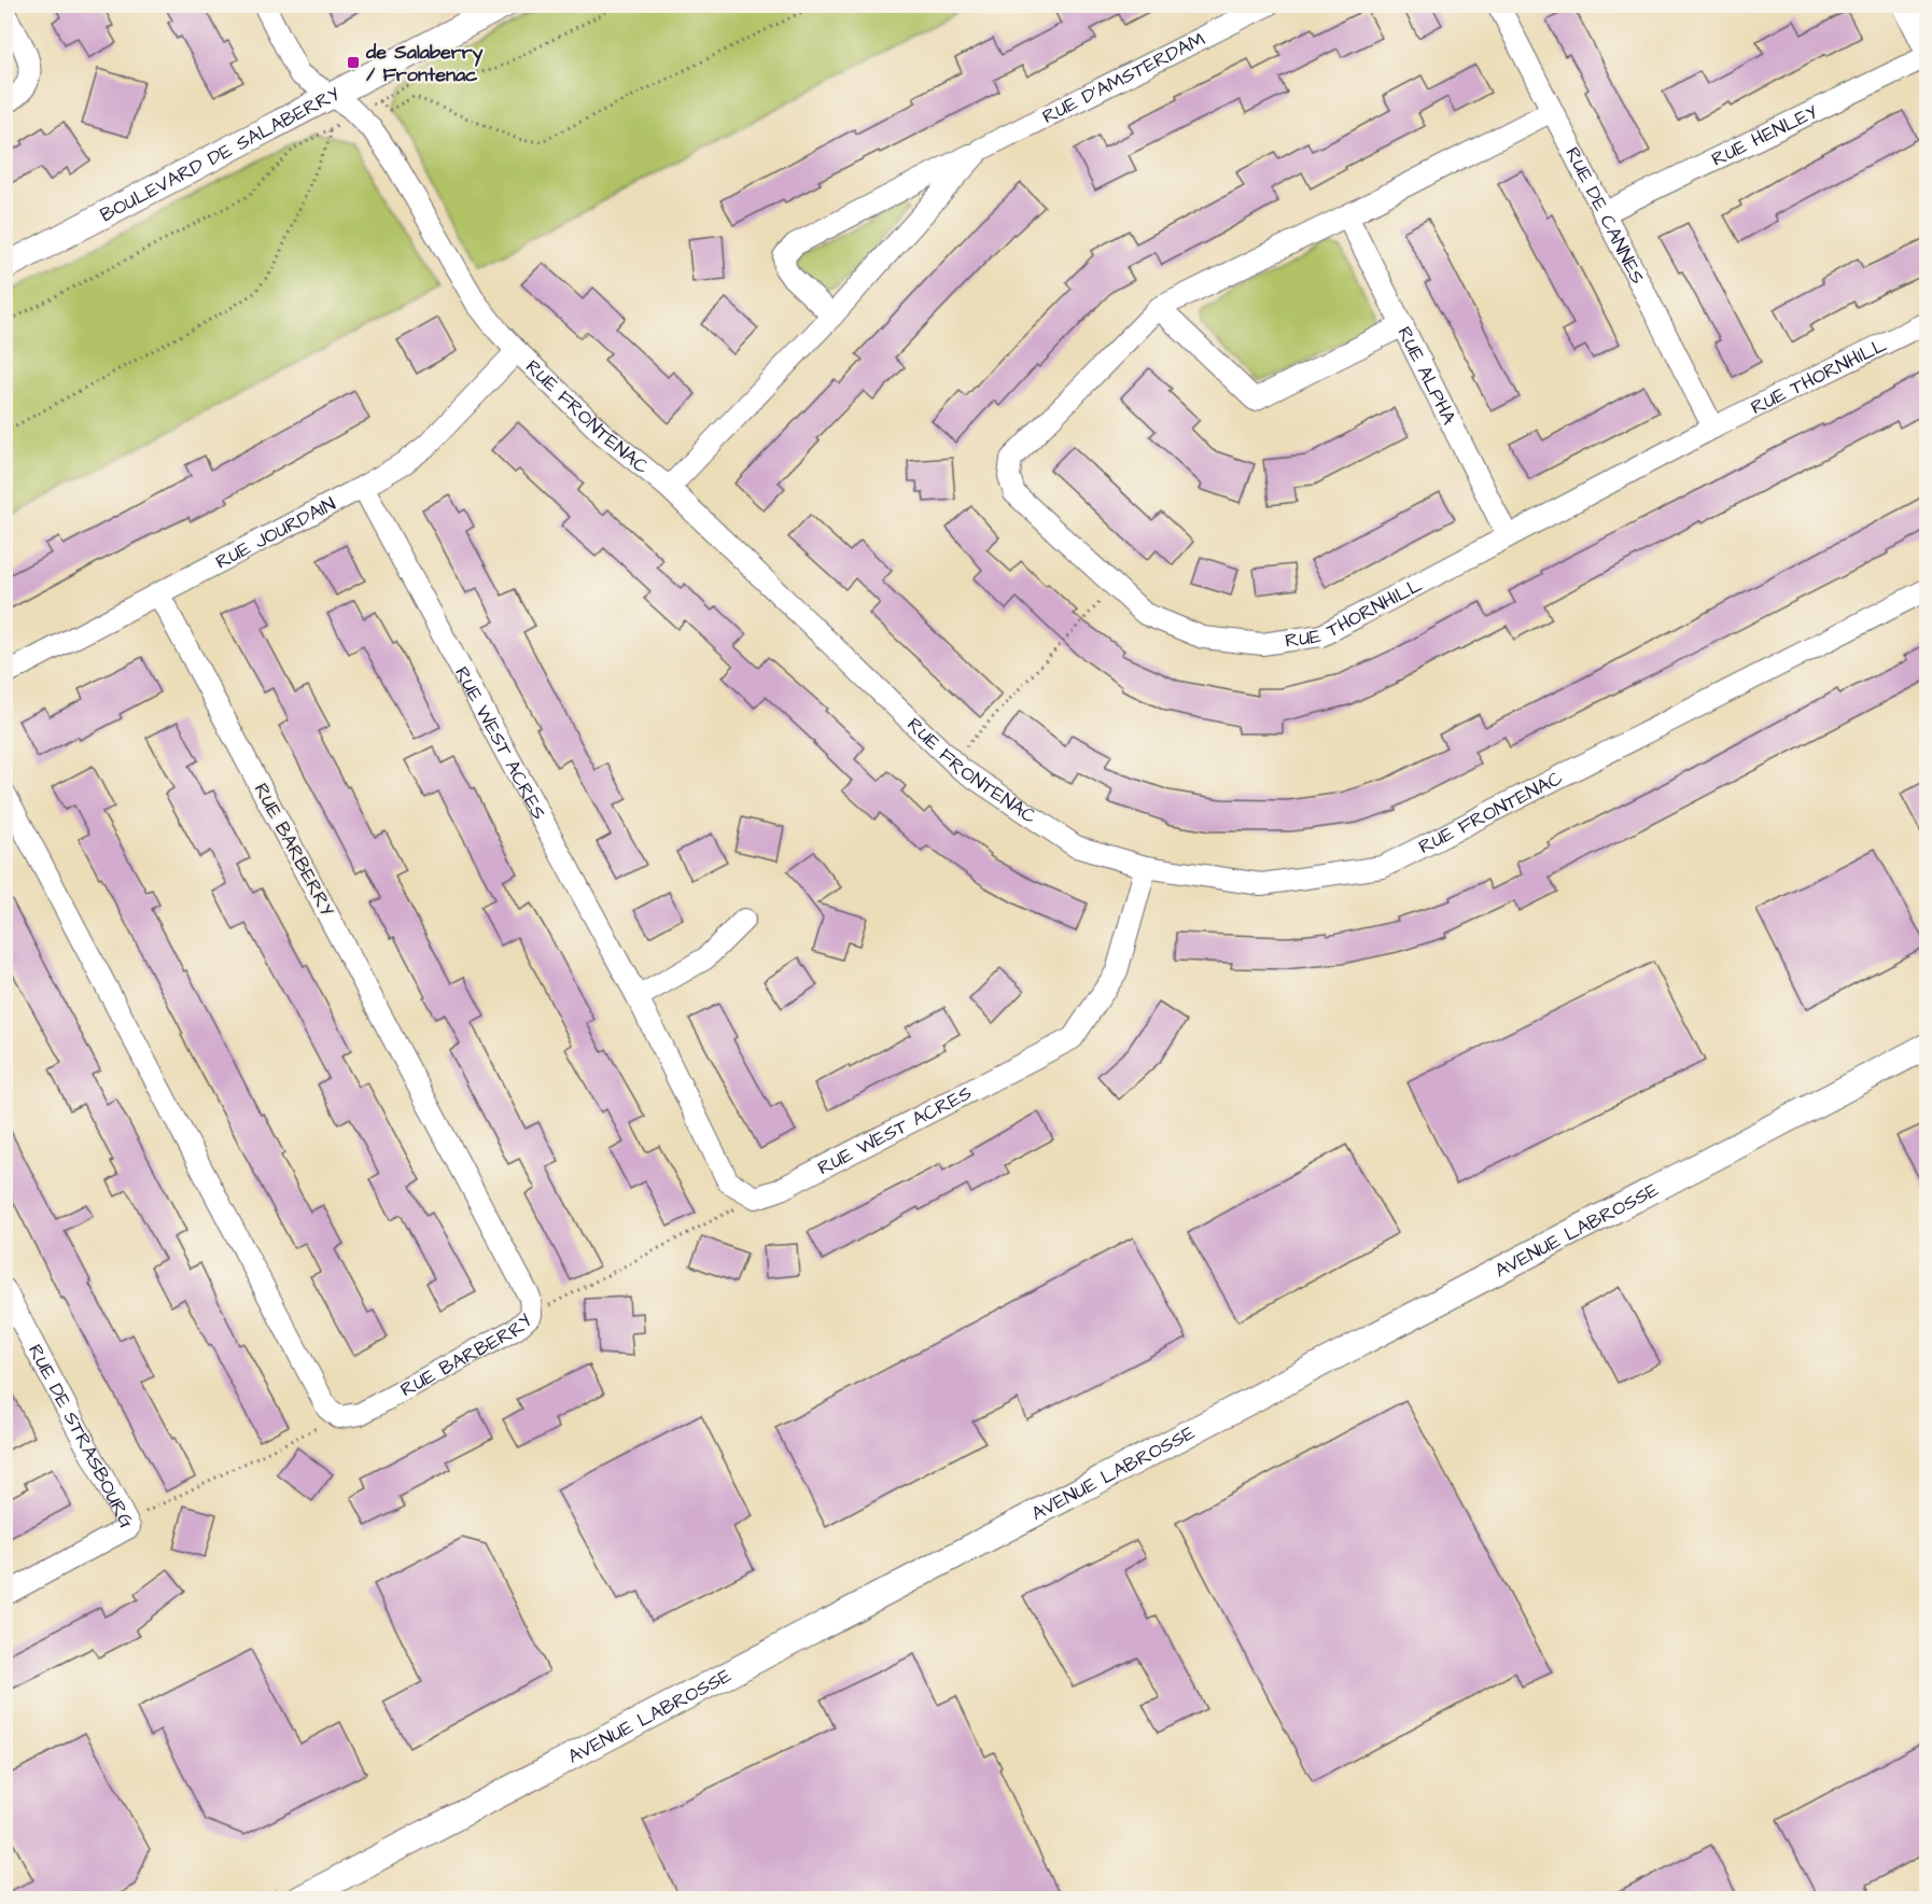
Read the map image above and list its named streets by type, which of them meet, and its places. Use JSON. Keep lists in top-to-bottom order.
{
  "streets": {
    "street": [
      "RUE D'AMSTERDAM",
      "RUE HENLEY",
      "BOULEVARD DE SALABERRY",
      "RUE DE CANNES",
      "RUE ALPHA",
      "RUE THORNHILL",
      "RUE FRONTENAC",
      "RUE JOURDAIN",
      "RUE WEST ACRES",
      "RUE BARBERRY",
      "AVENUE LABROSSE",
      "RUE DE STRASBOURG"
    ]
  },
  "crossings": [
    ["RUE D'AMSTERDAM", "RUE FRONTENAC"],
    ["RUE HENLEY", "RUE DE CANNES"],
    ["BOULEVARD DE SALABERRY", "RUE FRONTENAC"],
    ["RUE DE CANNES", "RUE THORNHILL"],
    ["RUE ALPHA", "RUE THORNHILL"],
    ["RUE FRONTENAC", "RUE JOURDAIN"],
    ["RUE FRONTENAC", "RUE WEST ACRES"],
    ["RUE JOURDAIN", "RUE WEST ACRES"],
    ["RUE JOURDAIN", "RUE BARBERRY"]
  ],
  "places": {
    "transit": ["de Salaberry / Frontenac"]
  }
}
